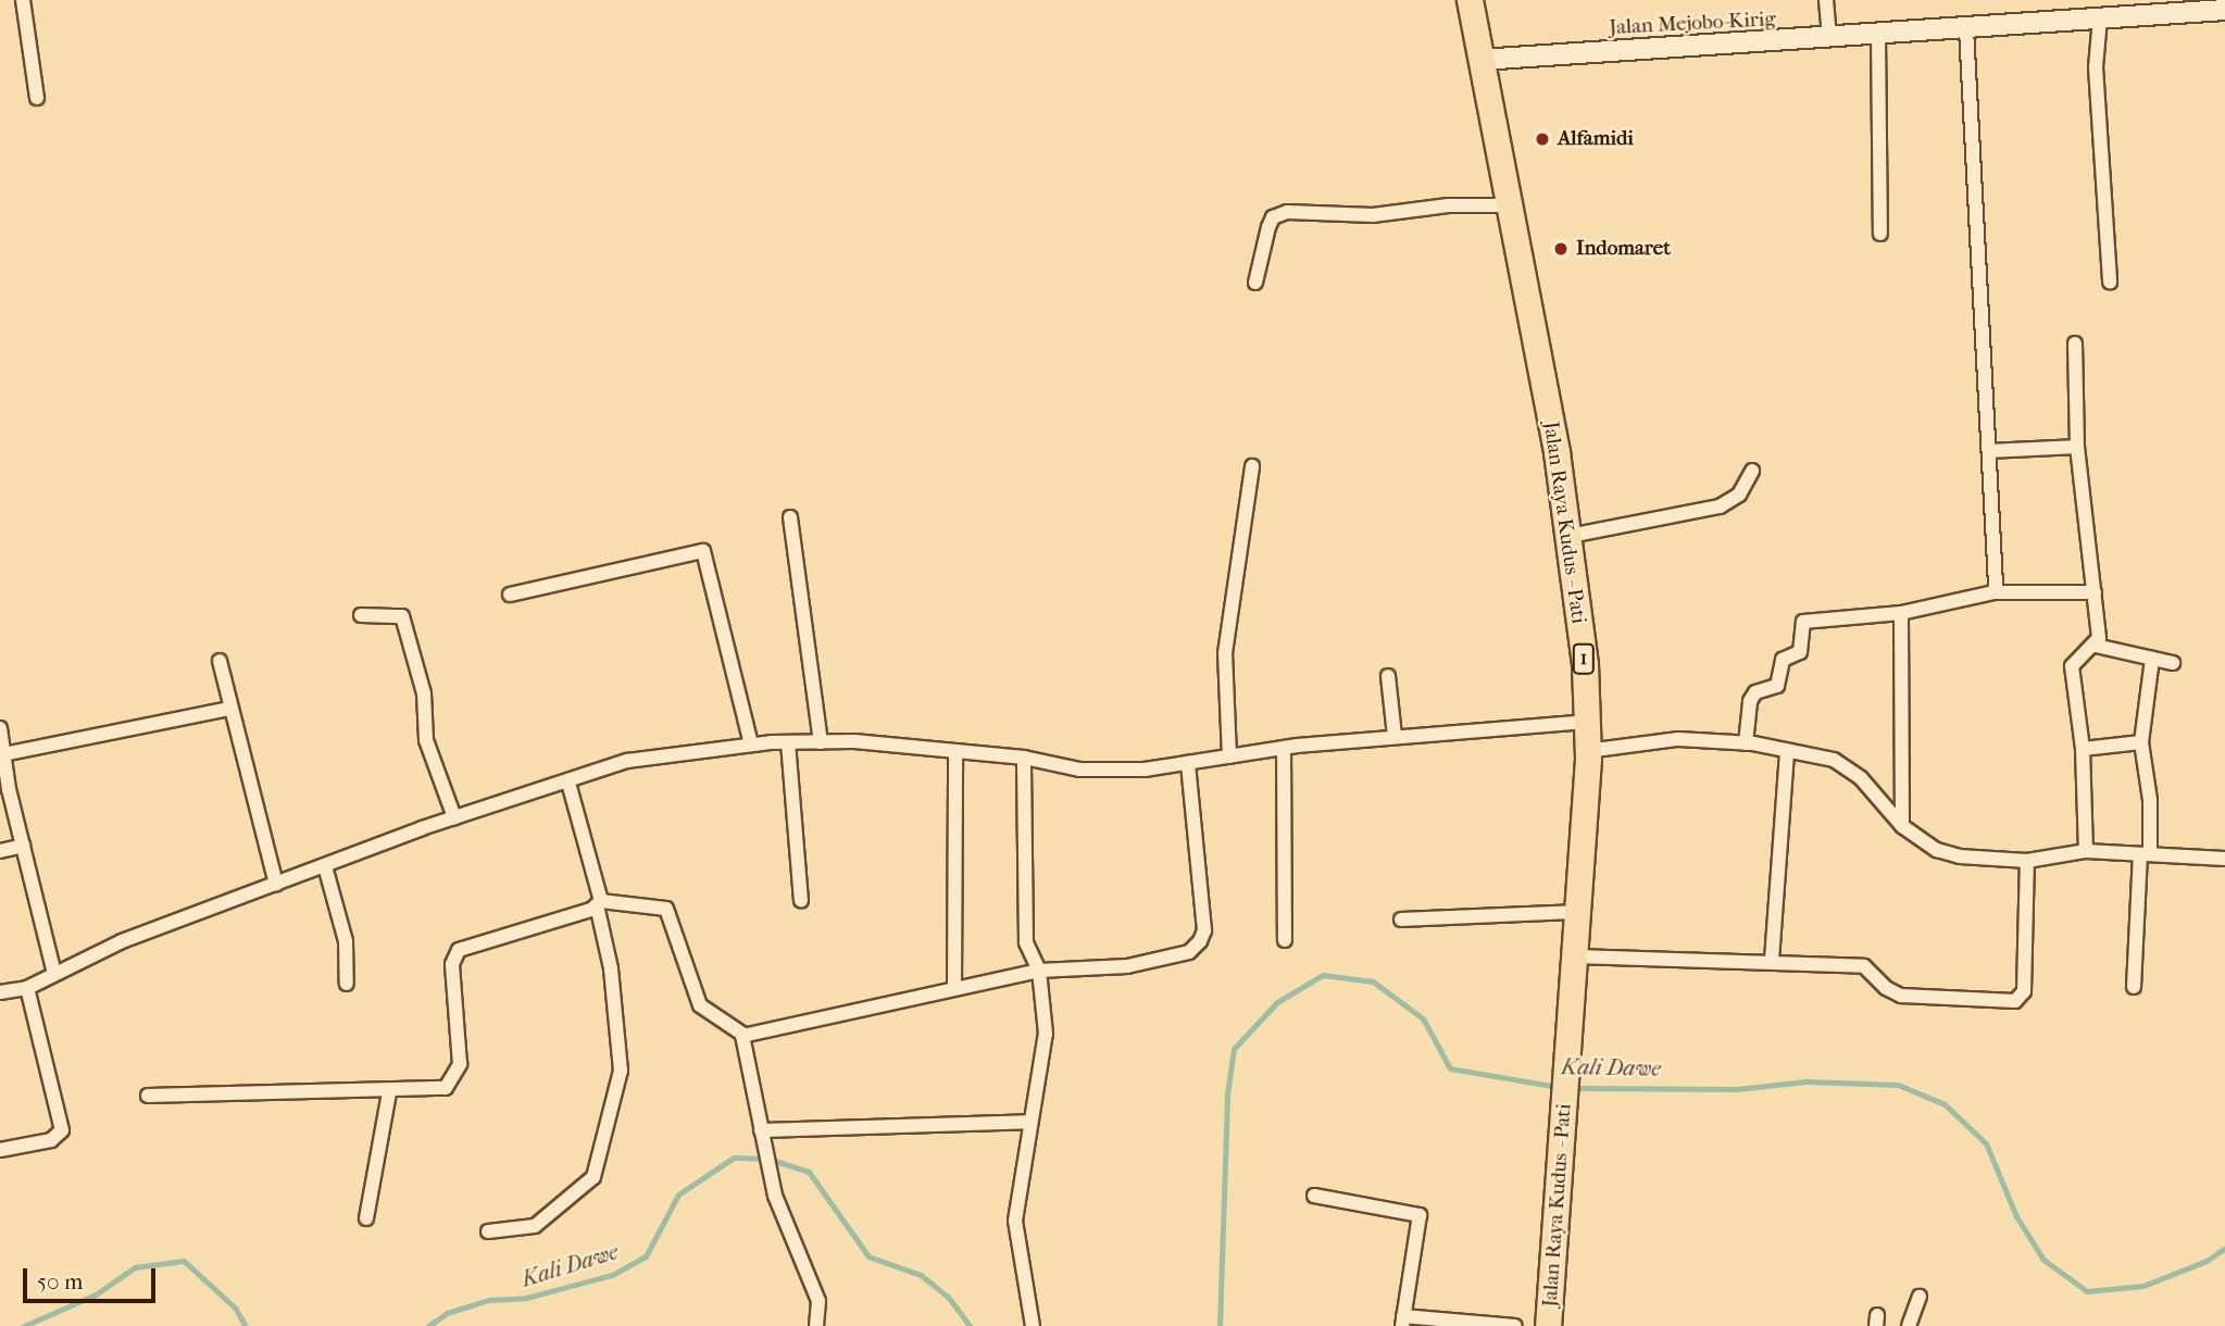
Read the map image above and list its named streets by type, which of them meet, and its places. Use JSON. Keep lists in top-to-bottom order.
{
  "streets": {
    "highway": ["Jalan Raya Kudus - Pati", "1"],
    "street": ["Jalan Mejobo-Kirig"]
  },
  "crossings": [
    ["Jalan Mejobo-Kirig", "Jalan Raya Kudus - Pati"]
  ],
  "water": ["Kali Dawe"],
  "places": ["Alfamidi", "Indomaret"],
  "scale_bar": "50 m"
}
